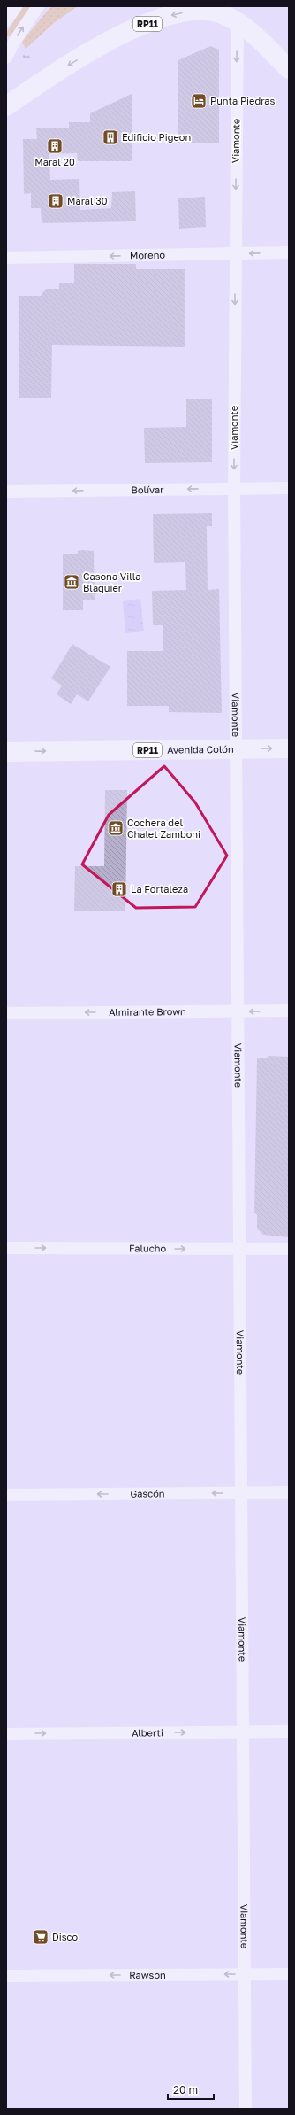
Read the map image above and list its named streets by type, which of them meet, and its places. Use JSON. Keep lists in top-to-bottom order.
{
  "streets": {
    "main road": ["RP11", "Avenida Colón"],
    "street": [
      "Viamonte",
      "Moreno",
      "Bolívar",
      "Almirante Brown",
      "Falucho",
      "Gascón",
      "Alberti",
      "Rawson"
    ]
  },
  "crossings": [
    ["RP11", "Viamonte"],
    ["Viamonte", "Moreno"],
    ["Viamonte", "Bolívar"],
    ["Viamonte", "Avenida Colón"],
    ["Viamonte", "Almirante Brown"],
    ["Viamonte", "Falucho"],
    ["Viamonte", "Gascón"],
    ["Viamonte", "Alberti"],
    ["Viamonte", "Rawson"]
  ],
  "one_way": [
    "Moreno",
    "Bolívar",
    "Avenida Colón",
    "Almirante Brown",
    "Falucho",
    "Gascón",
    "Alberti",
    "Rawson"
  ],
  "places": {
    "hotel": ["Punta Piedras"],
    "building": [
      "Edificio Pigeon",
      "Maral 20",
      "Maral 30",
      "La Fortaleza"
    ],
    "museum": ["Casona Villa Blaquier", "Cochera del Chalet Zamboni"],
    "supermarket": ["Disco"]
  },
  "scale_bar": "20 m"
}
